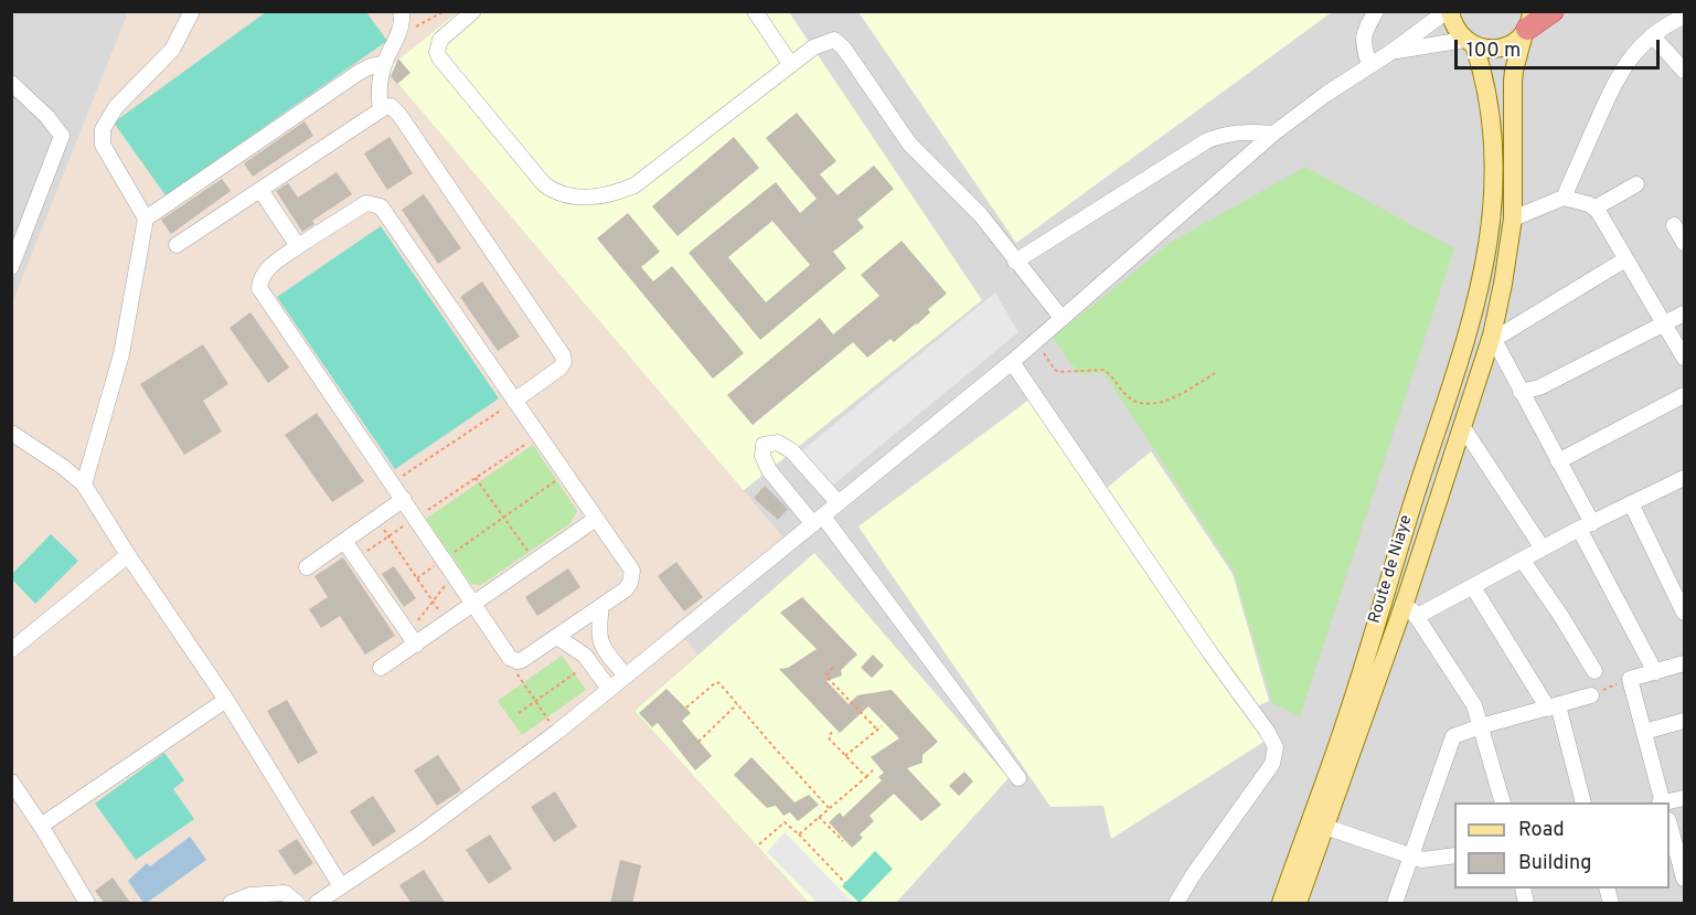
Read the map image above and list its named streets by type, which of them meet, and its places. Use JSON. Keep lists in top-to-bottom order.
{
  "streets": {
    "main road": ["Route de Niaye"]
  },
  "legend": ["Road", "Building"],
  "scale_bar": "100 m"
}
